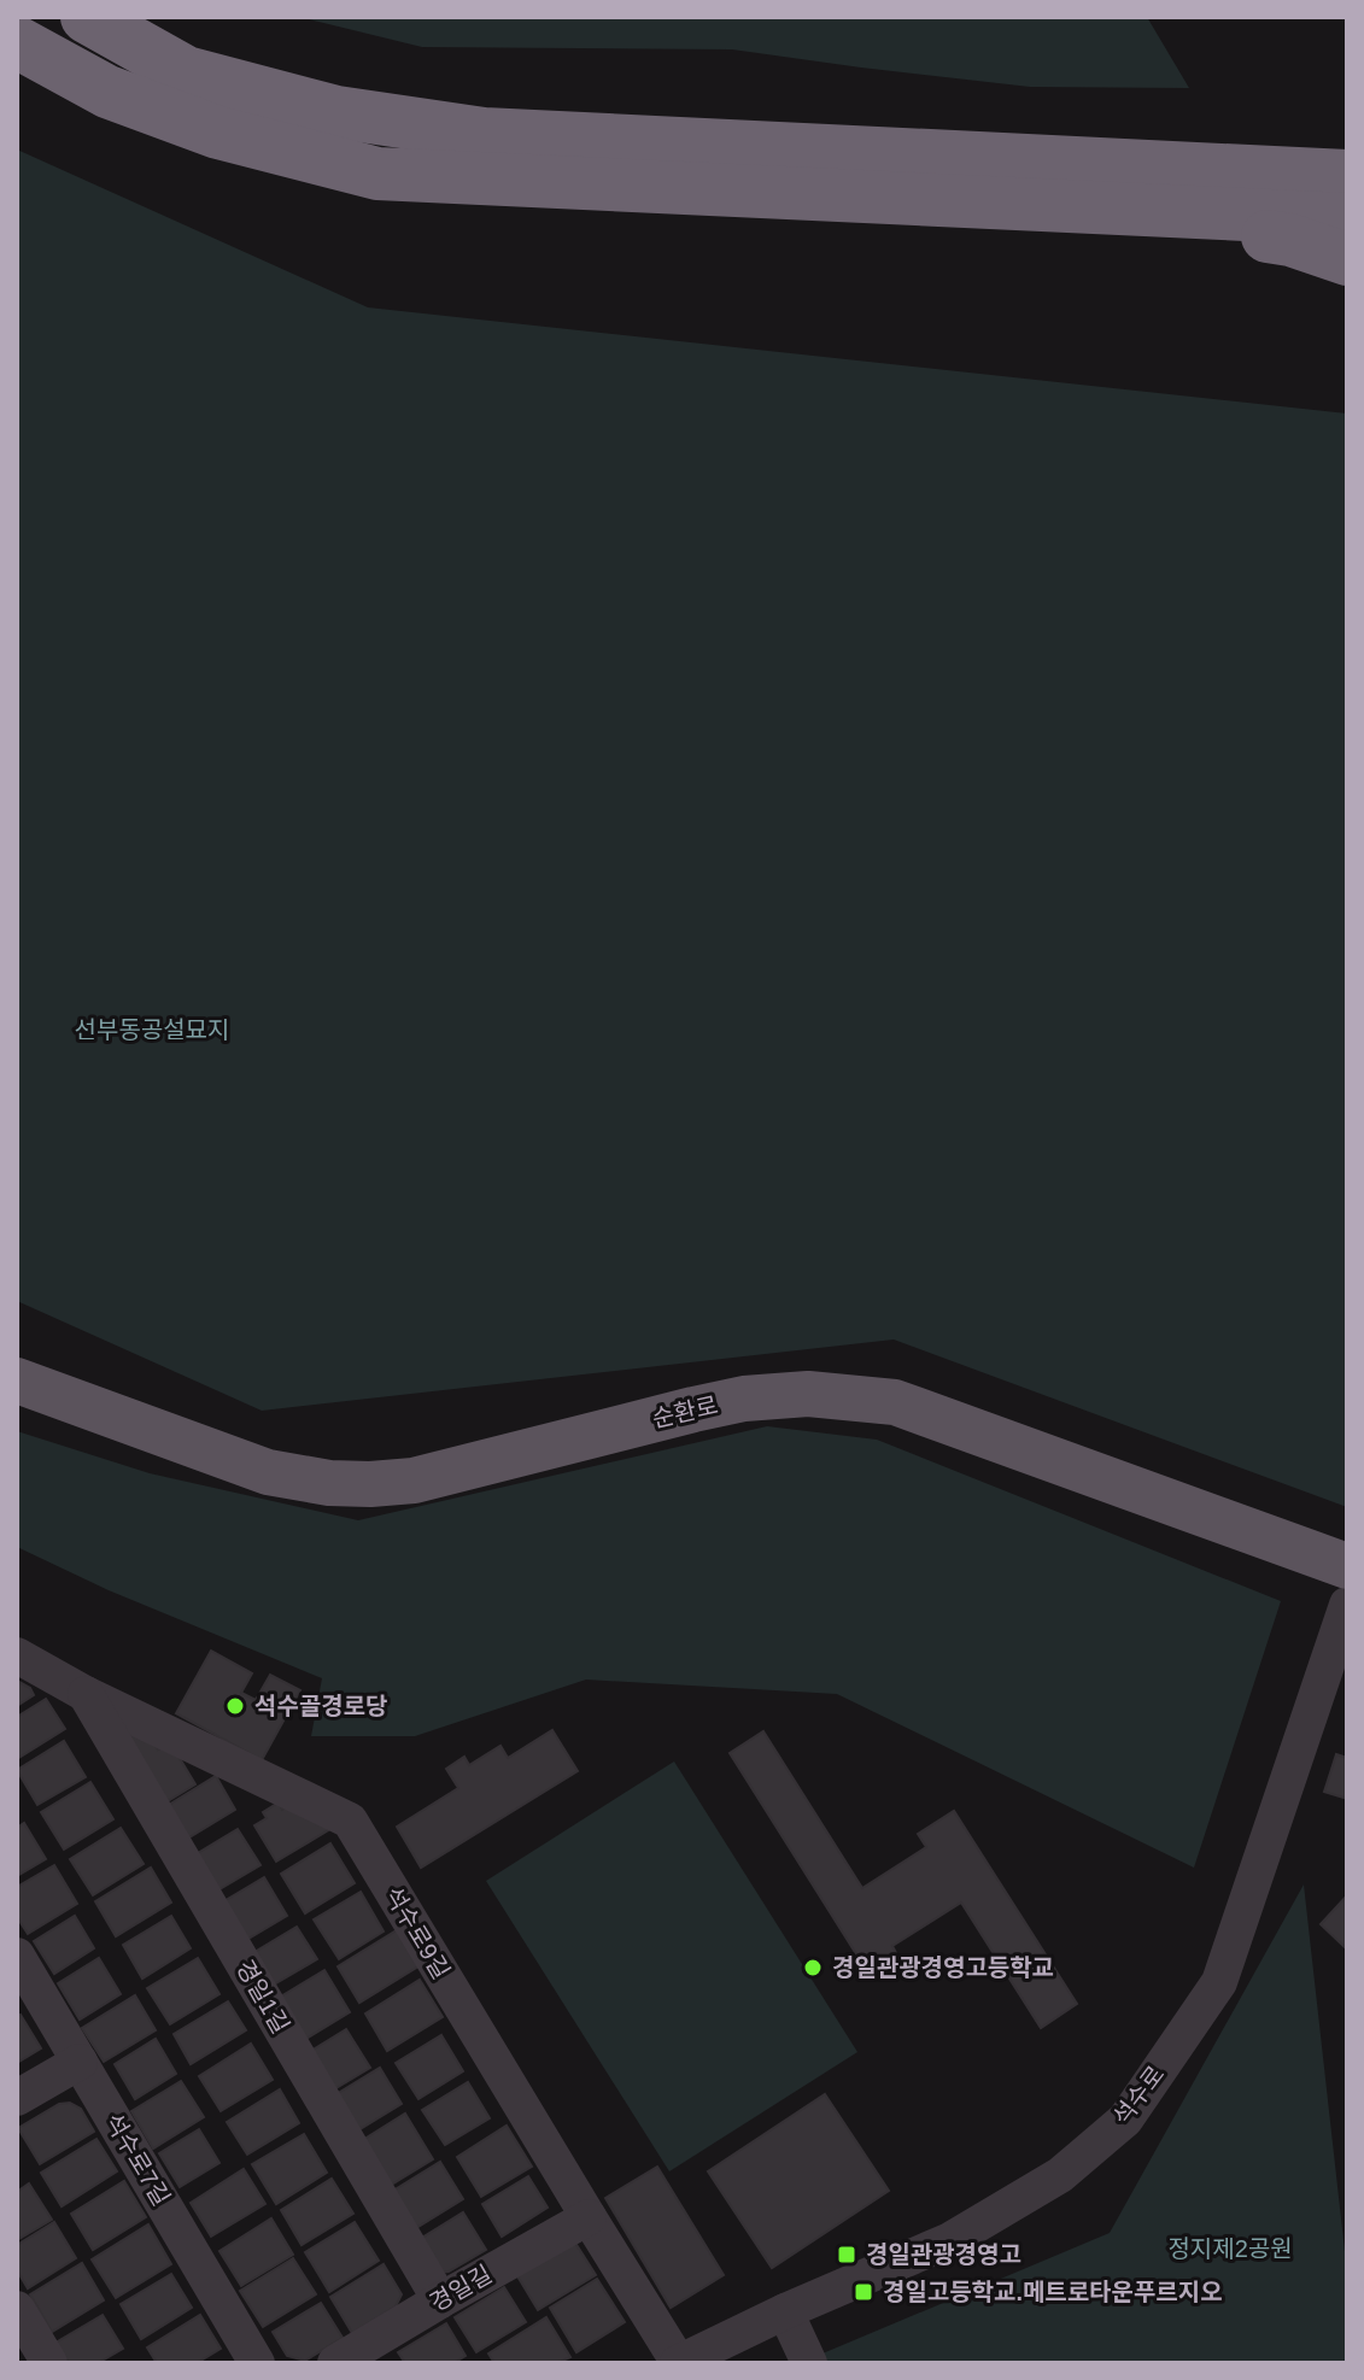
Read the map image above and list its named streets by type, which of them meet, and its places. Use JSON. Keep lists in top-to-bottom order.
{
  "streets": {
    "main road": ["순환로"],
    "street": [
      "석수로9길",
      "경일1길",
      "석수로",
      "석수로7길",
      "경일길"
    ]
  },
  "crossings": [
    ["석수로9길", "경일1길"],
    ["석수로9길", "석수로"],
    ["석수로9길", "경일길"],
    ["경일1길", "경일길"]
  ],
  "parks": ["선부동공설묘지", "정지제2공원"],
  "places": {
    "other": ["석수골경로당", "경일관광경영고등학교"],
    "transit": ["경일관광경영고", "경일고등학교.메트로타운푸르지오"]
  }
}
